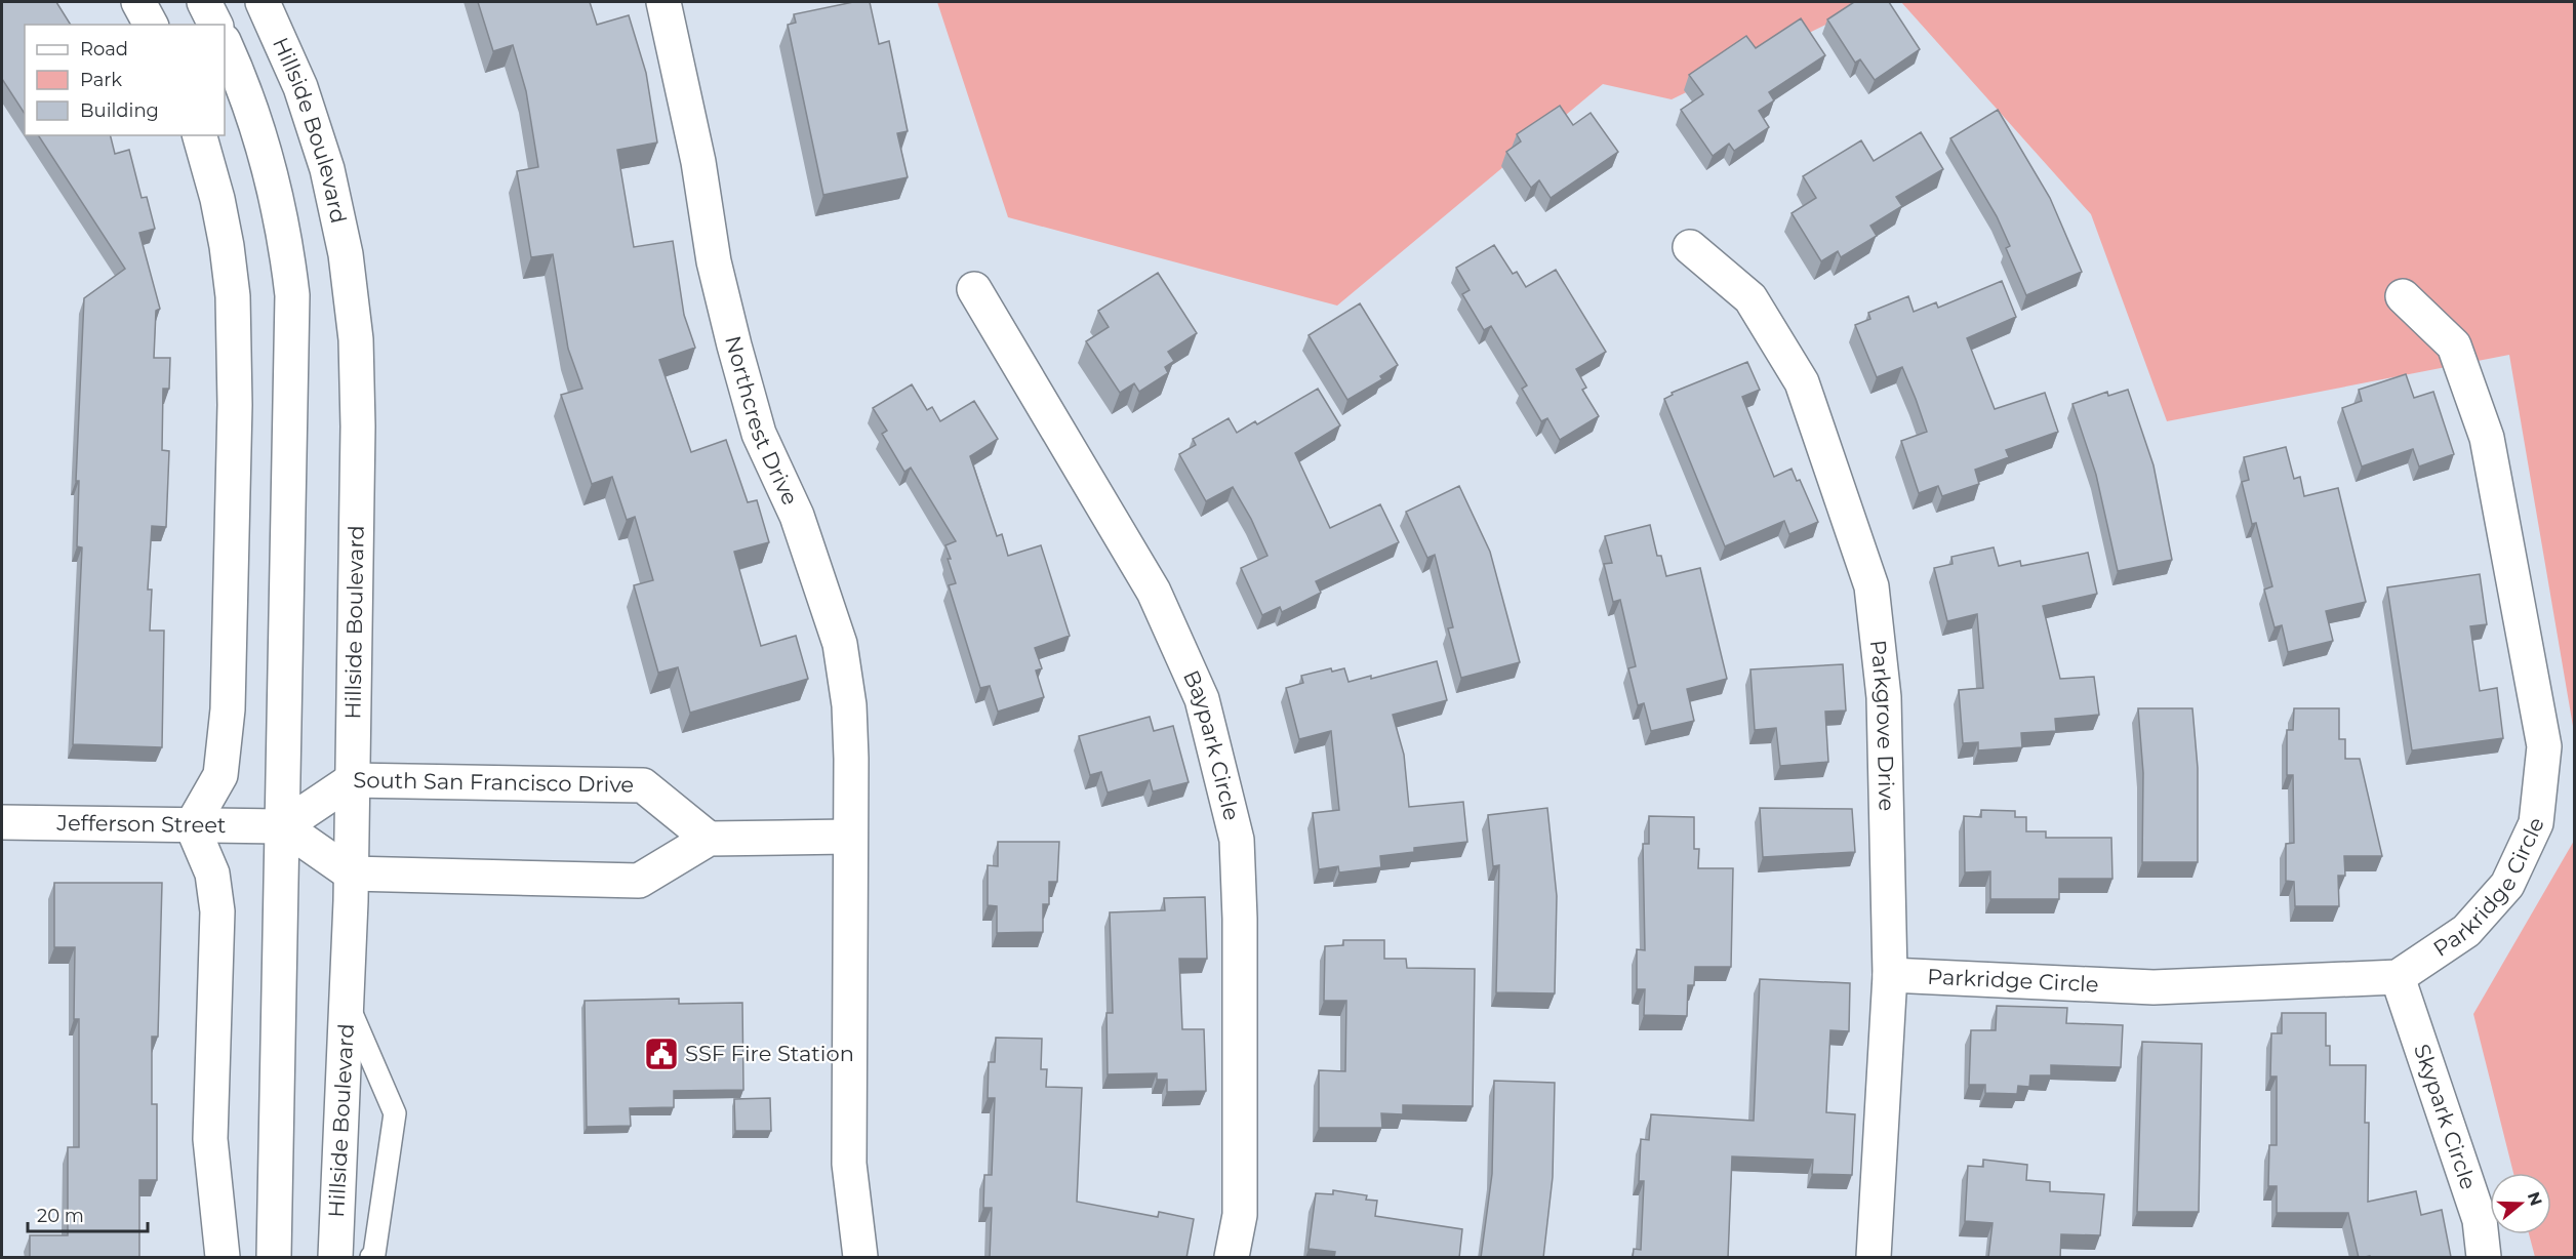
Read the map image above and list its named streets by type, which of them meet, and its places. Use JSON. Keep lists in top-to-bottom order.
{
  "streets": {
    "street": [
      "Hillside Boulevard",
      "Northcrest Drive",
      "Parkgrove Drive",
      "Baypark Circle",
      "South San Francisco Drive",
      "Jefferson Street",
      "Parkridge Circle",
      "Skypark Circle"
    ]
  },
  "crossings": [
    ["Hillside Boulevard", "South San Francisco Drive"],
    ["Parkgrove Drive", "Parkridge Circle"],
    ["South San Francisco Drive", "Jefferson Street"],
    ["Parkridge Circle", "Skypark Circle"]
  ],
  "places": {
    "public building": ["SSF Fire Station"]
  },
  "legend": ["Road", "Park", "Building"],
  "scale_bar": "20 m",
  "north": "right"
}
